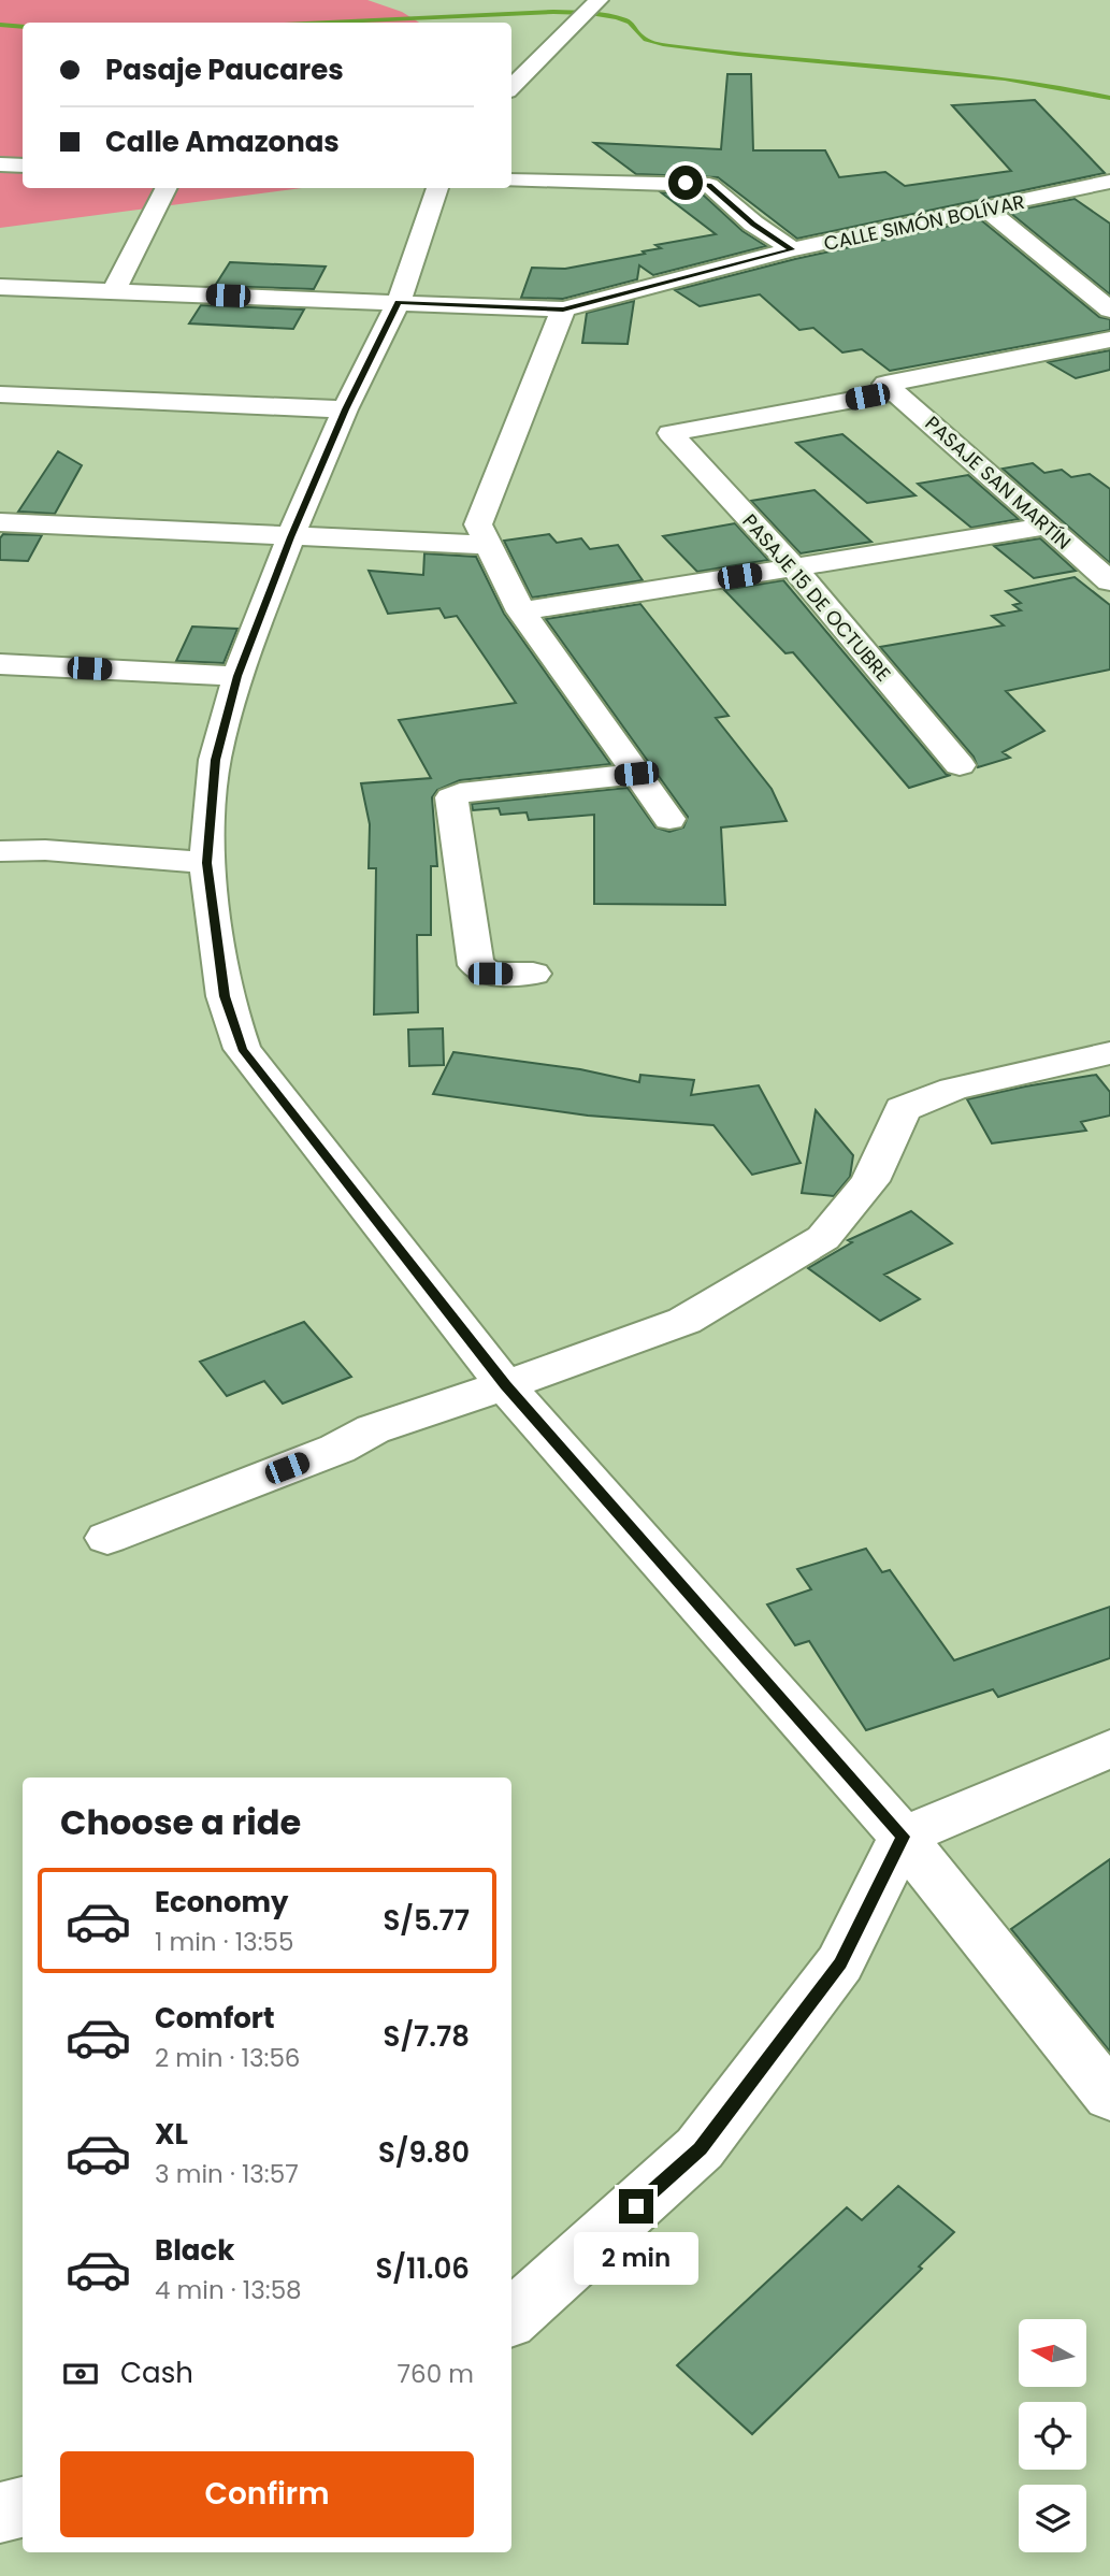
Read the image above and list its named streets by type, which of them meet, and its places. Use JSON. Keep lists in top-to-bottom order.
{
  "streets": {
    "street": ["CALLE SIMÓN BOLÍVAR", "PASAJE SAN MARTÍN", "PASAJE 15 DE OCTUBRE"]
  },
  "crossings": [
    ["PASAJE SAN MARTÍN", "PASAJE 15 DE OCTUBRE"]
  ],
  "north": "left",
  "page": {
    "banner": ["Pasaje Paucares", "Calle Amazonas"],
    "heading": "Choose a ride",
    "list": [
      {
        "name": "Economy",
        "note": "1 min · 13:55",
        "value": "S/5.77"
      },
      {
        "name": "Comfort",
        "note": "2 min · 13:56",
        "value": "S/7.78"
      },
      {
        "name": "XL",
        "note": "3 min · 13:57",
        "value": "S/9.80"
      },
      {
        "name": "Black",
        "note": "4 min · 13:58",
        "value": "S/11.06"
      }
    ],
    "bubble": "2 min",
    "pay": ["Cash", "760 m"],
    "buttons": "Confirm"
  }
}
